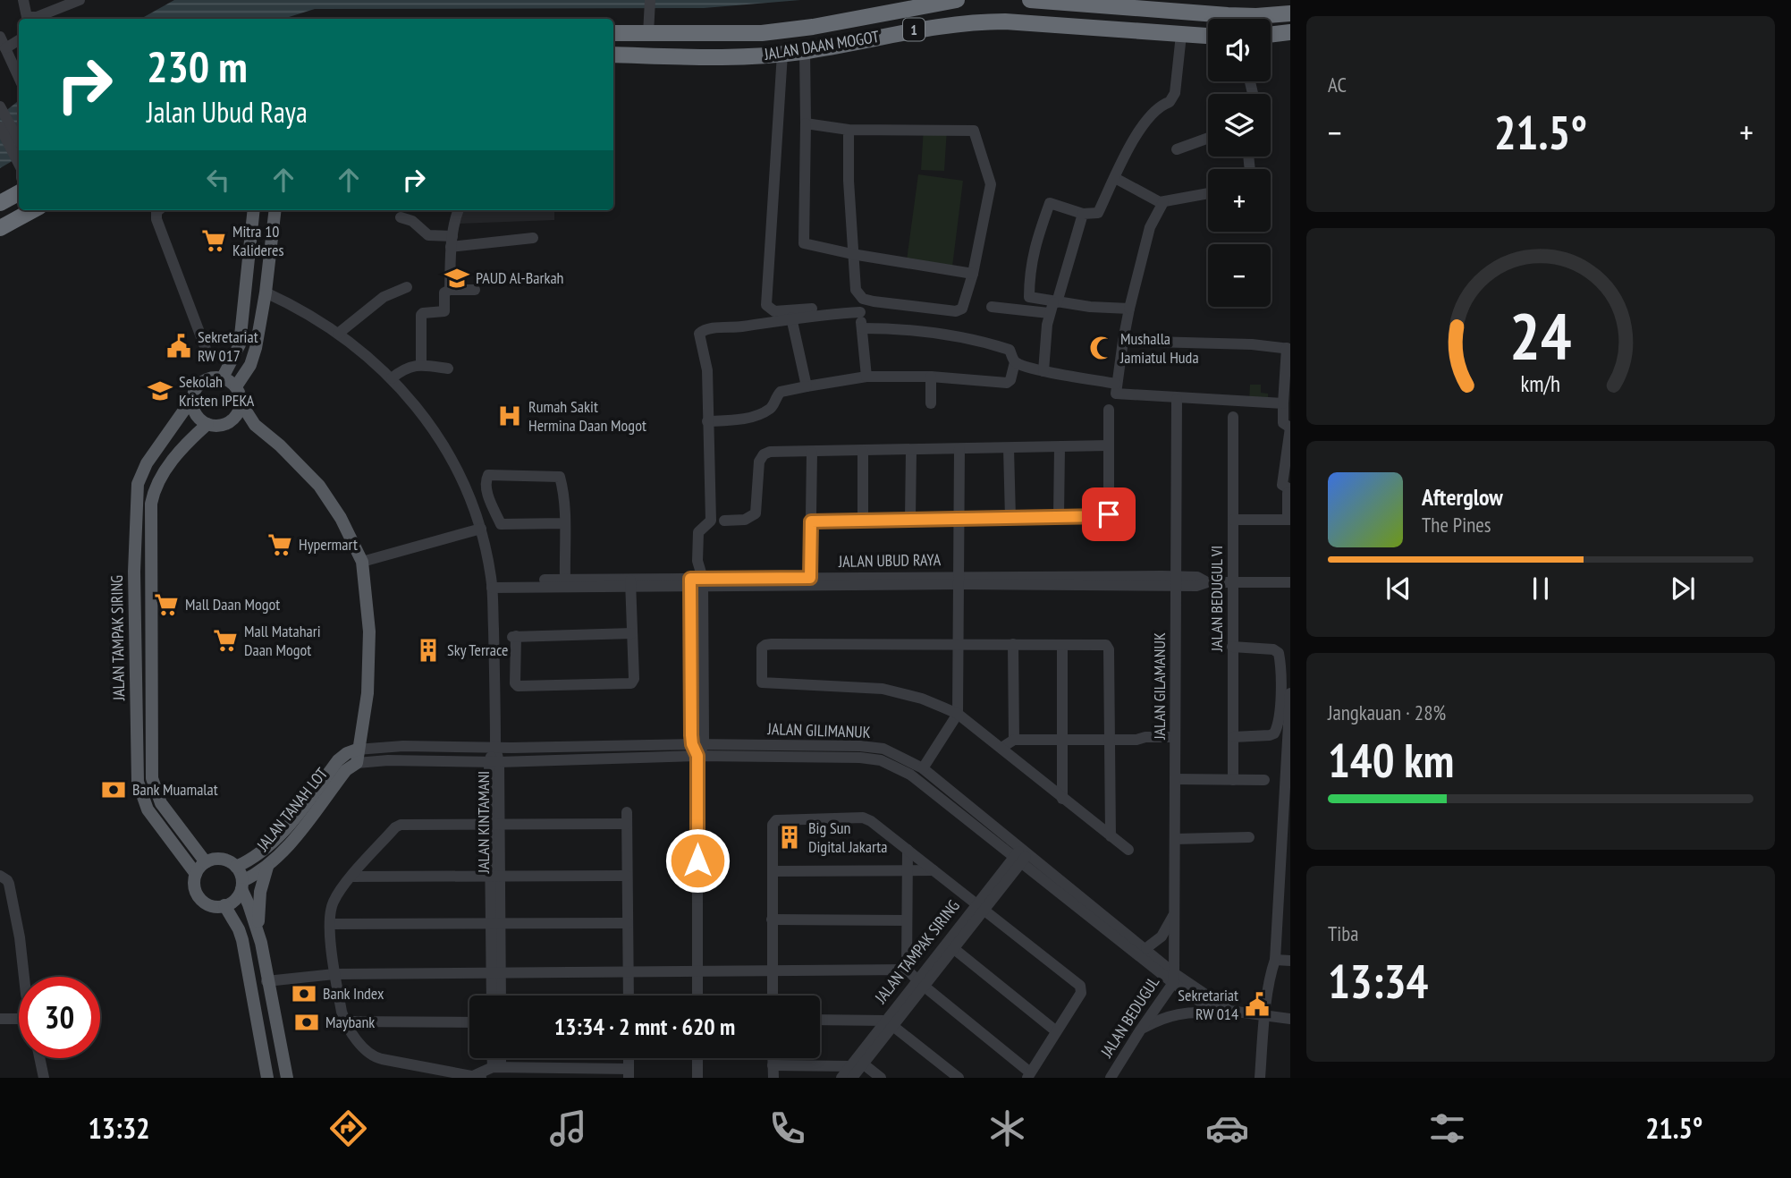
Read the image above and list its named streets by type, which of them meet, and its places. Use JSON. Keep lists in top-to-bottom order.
{
  "streets": {
    "highway": ["1", "JALAN DAAN MOGOT"],
    "main road": ["JALAN TAMPAK SIRING", "JALAN TANAH LOT"],
    "street": [
      "JALAN UBUD RAYA",
      "JALAN BEDUGUL VI",
      "JALAN GILAMANUK",
      "JALAN GILIMANUK",
      "JALAN KINTAMANI",
      "JALAN BEDUGUL"
    ]
  },
  "crossings": [
    ["JALAN UBUD RAYA", "JALAN BEDUGUL VI"],
    ["JALAN UBUD RAYA", "JALAN GILAMANUK"],
    ["JALAN UBUD RAYA", "JALAN KINTAMANI"],
    ["JALAN TAMPAK SIRING", "JALAN GILIMANUK"],
    ["JALAN TAMPAK SIRING", "JALAN TANAH LOT"],
    ["JALAN GILAMANUK", "JALAN GILIMANUK"],
    ["JALAN GILAMANUK", "JALAN BEDUGUL"],
    ["JALAN GILIMANUK", "JALAN TANAH LOT"],
    ["JALAN GILIMANUK", "JALAN KINTAMANI"],
    ["JALAN GILIMANUK", "JALAN BEDUGUL"]
  ],
  "places": {
    "supermarket": [
      "Mitra 10 Kalideres",
      "Hypermart",
      "Mall Daan Mogot",
      "Mall Matahari Daan Mogot"
    ],
    "school or university": ["PAUD Al-Barkah", "Sekolah Kristen IPEKA"],
    "public building": ["Sekretariat RW 017", "Sekretariat RW 014"],
    "mosque": ["Mushalla Jamiatul Huda"],
    "hospital": ["Rumah Sakit Hermina Daan Mogot"],
    "building": ["Sky Terrace", "Big Sun Digital Jakarta"],
    "bank": ["Bank Muamalat", "Bank Index", "Maybank"]
  },
  "page": {
    "tile": [
      "AC",
      ["Jangkauan · 28%", "140 km"],
      ["Tiba", "13:34"]
    ],
    "map_buttons": ["+", "−"],
    "turn": ["230 m", "Jalan Ubud Raya"],
    "heat": ["−", "21.5°", "+"],
    "song": ["Afterglow", "The Pines"],
    "limit": "30",
    "trip": "13:34 · 2 mnt · 620 m",
    "tabs": ["13:32", "21.5°"],
    "gauge": ["24", "km/h"]
  }
}
